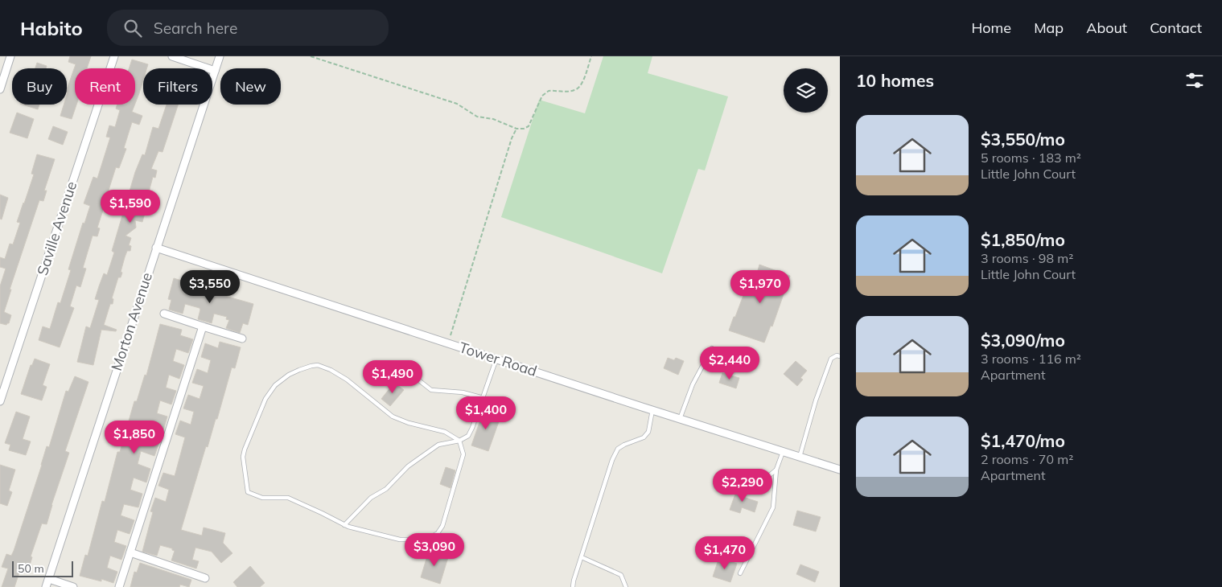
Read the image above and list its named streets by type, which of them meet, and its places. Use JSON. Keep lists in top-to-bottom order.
{
  "streets": {
    "street": ["Saville Avenue", "Morton Avenue", "Tower Road"]
  },
  "crossings": [
    ["Morton Avenue", "Tower Road"]
  ],
  "scale_bar": "50 m",
  "page": {
    "header": "Habito",
    "search": "Search here",
    "nav": [
      "Home",
      "Map",
      "About",
      "Contact"
    ],
    "heading": "10 homes",
    "chip": [
      "Buy",
      "Rent",
      "Filters",
      "New"
    ],
    "list": [
      {
        "name": "$3,550/mo",
        "note": "5 rooms · 183 m² · Little John Court"
      },
      {
        "name": "$1,850/mo",
        "note": "3 rooms · 98 m² · Little John Court"
      },
      {
        "name": "$3,090/mo",
        "note": "3 rooms · 116 m² · Apartment"
      },
      {
        "name": "$1,470/mo",
        "note": "2 rooms · 70 m² · Apartment"
      }
    ],
    "price": [
      "$1,590",
      "$3,550",
      "$1,970",
      "$2,440",
      "$1,490",
      "$1,400",
      "$1,850",
      "$2,290",
      "$3,090",
      "$1,470"
    ],
    "scale": "50 m"
  }
}
